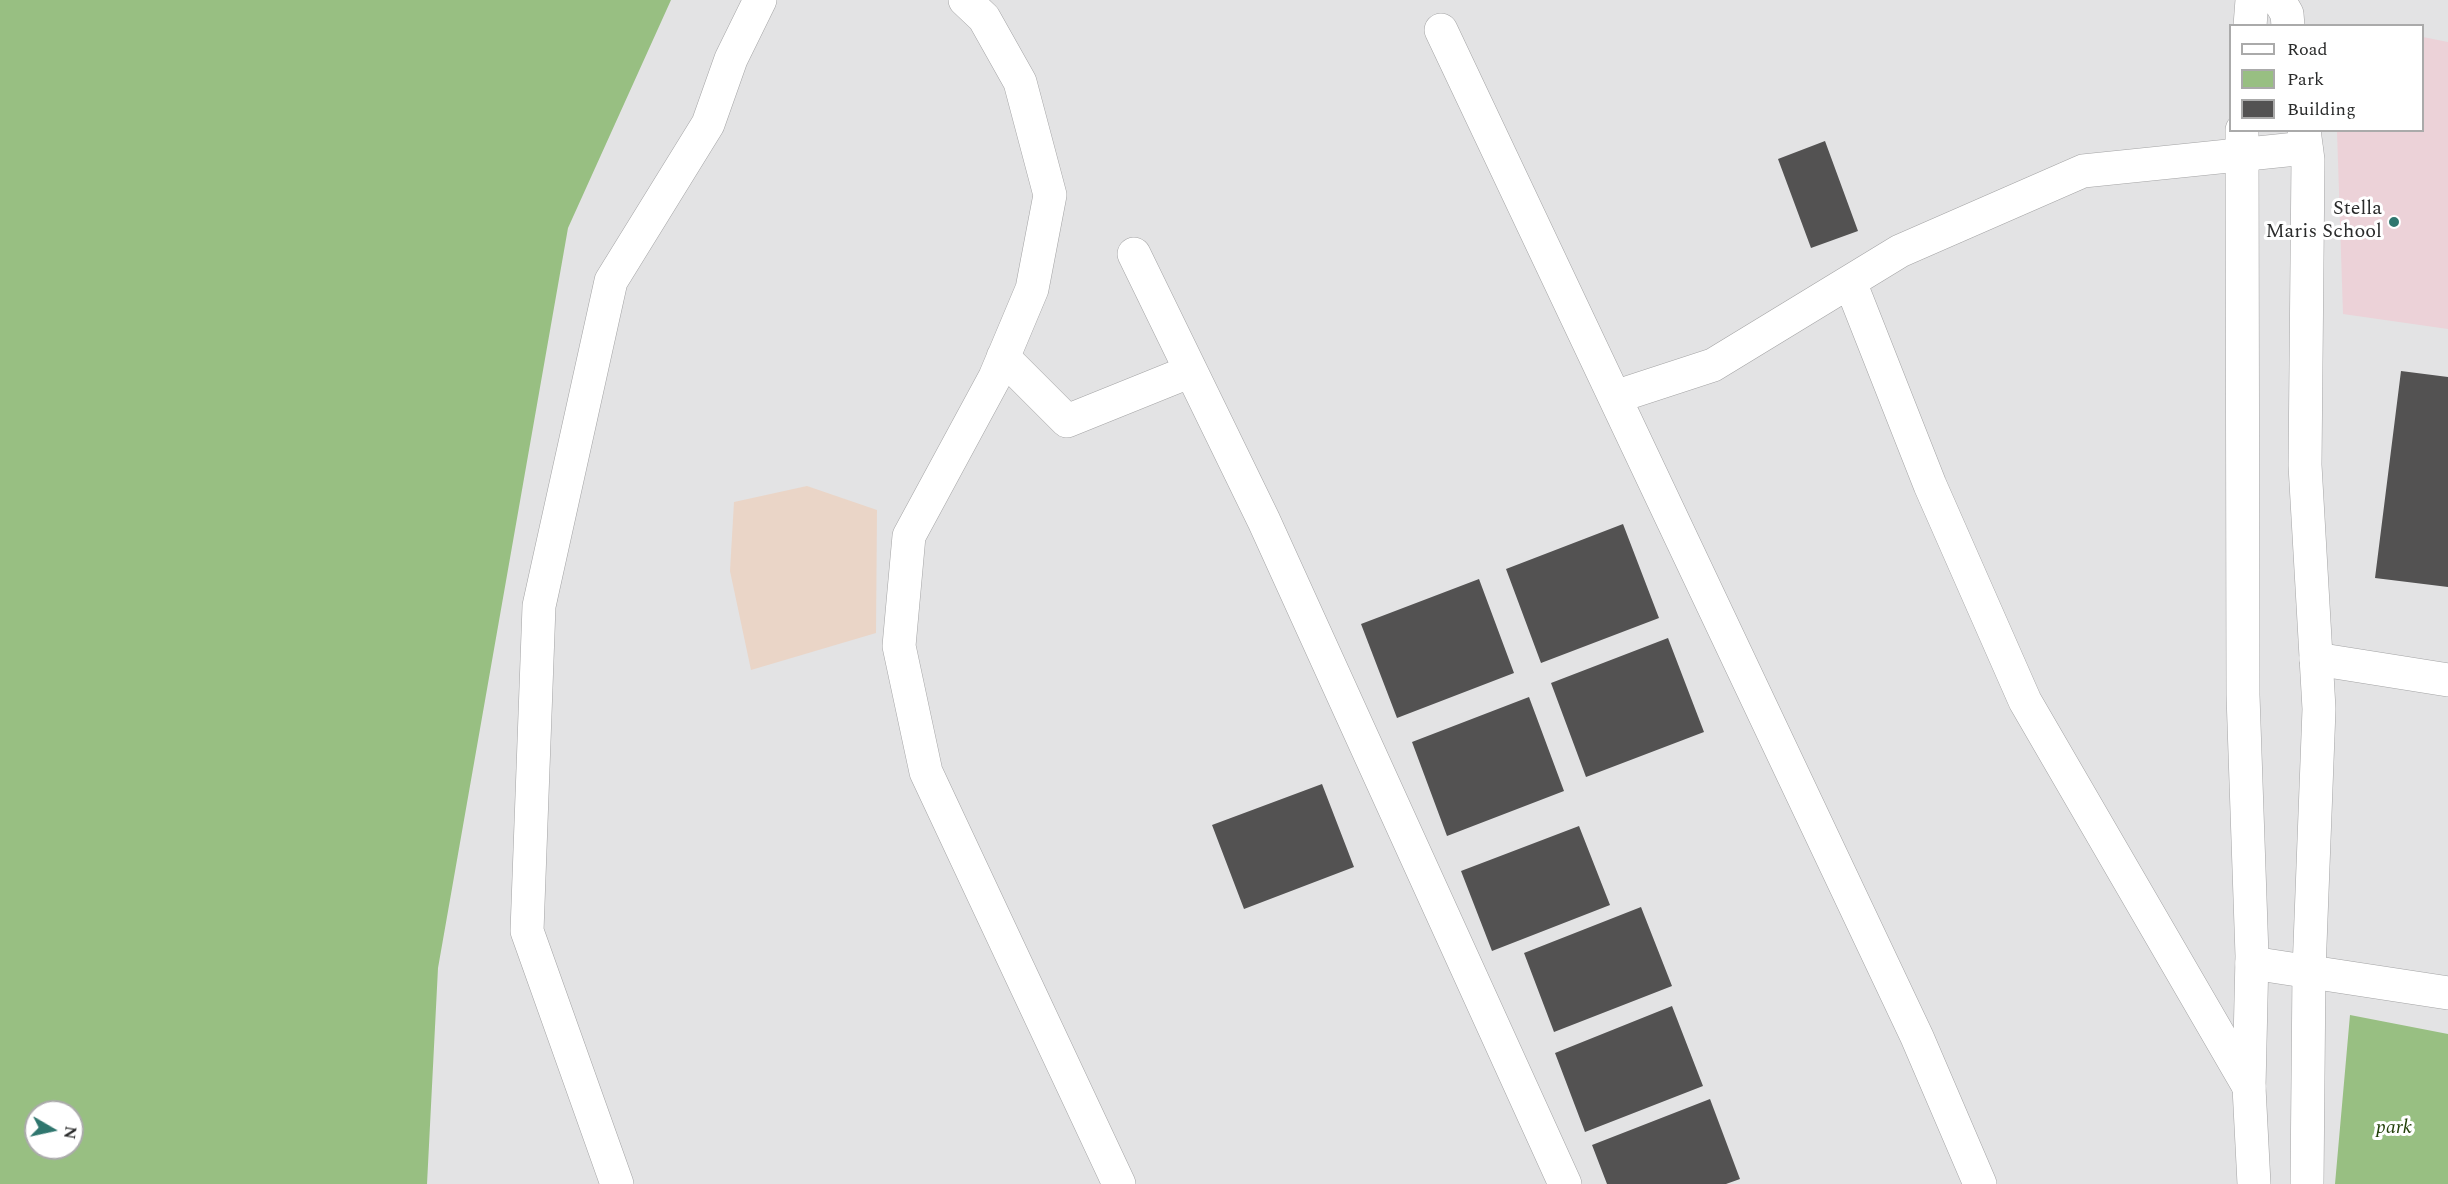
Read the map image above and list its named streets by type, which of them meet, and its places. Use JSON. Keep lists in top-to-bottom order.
{
  "parks": ["park"],
  "places": ["Stella Maris School"],
  "legend": ["Road", "Park", "Building"],
  "north": "right"
}
